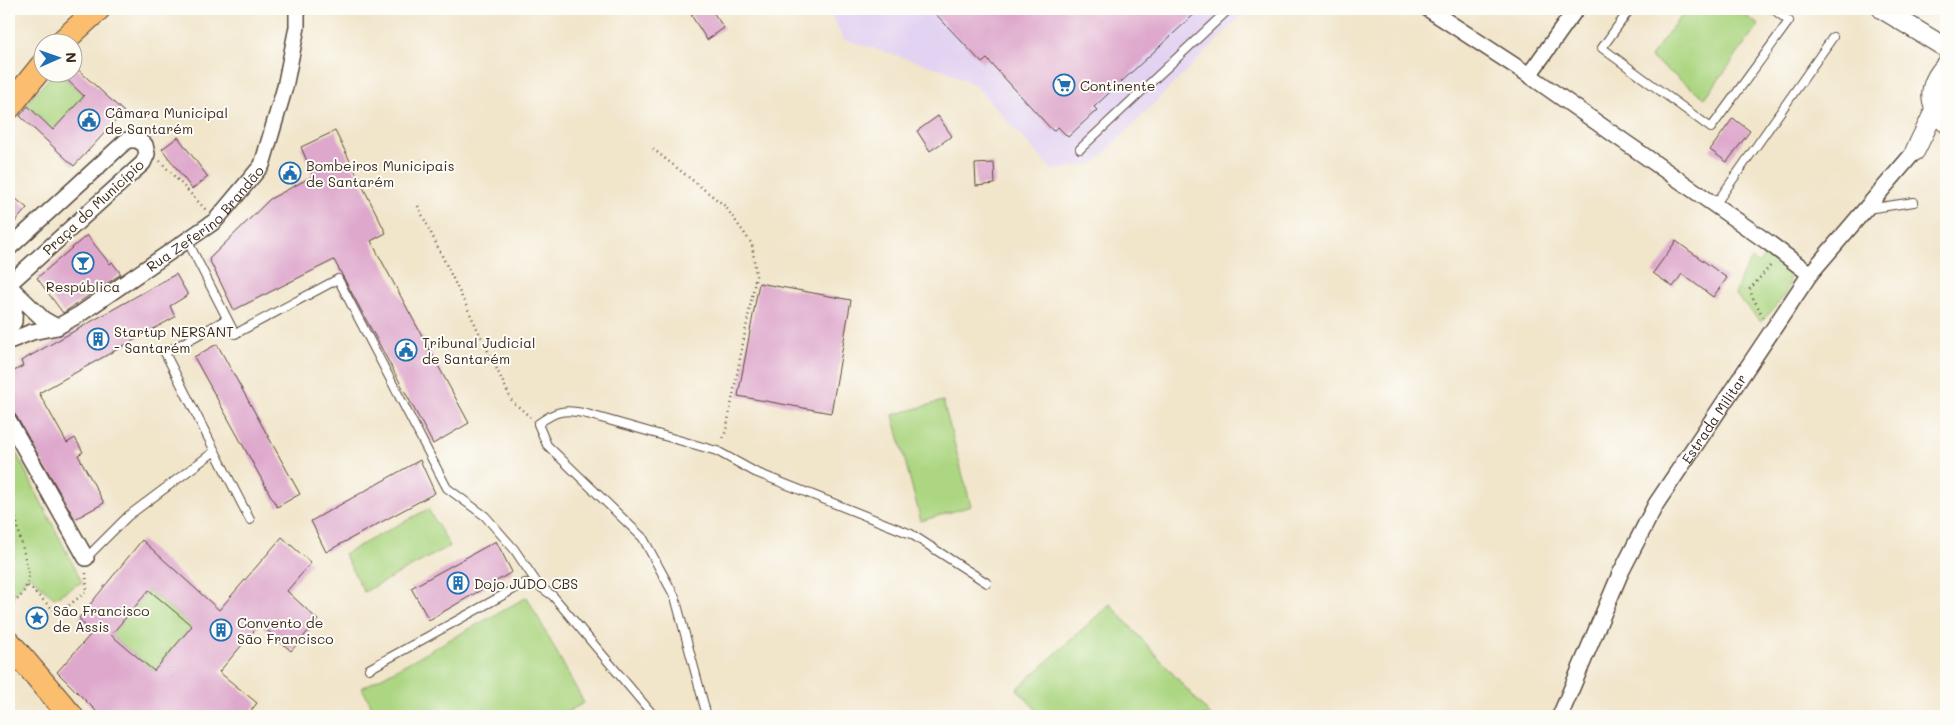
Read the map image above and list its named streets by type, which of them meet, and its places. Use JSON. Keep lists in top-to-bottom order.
{
  "streets": {
    "street": ["Praça do Município", "Rua Zeferino Brandão", "Estrada Militar"]
  },
  "places": {
    "supermarket": ["Continente"],
    "public building": ["Câmara Municipal de Santarém", "Bombeiros Municipais de Santarém", "Tribunal Judicial de Santarém"],
    "bar": ["Respública"],
    "building": ["Startup NERSANT - Santarém", "Dojo JUDO CBS", "Convento de São Francisco"],
    "place": ["São Francisco de Assis"]
  },
  "north": "right"
}
